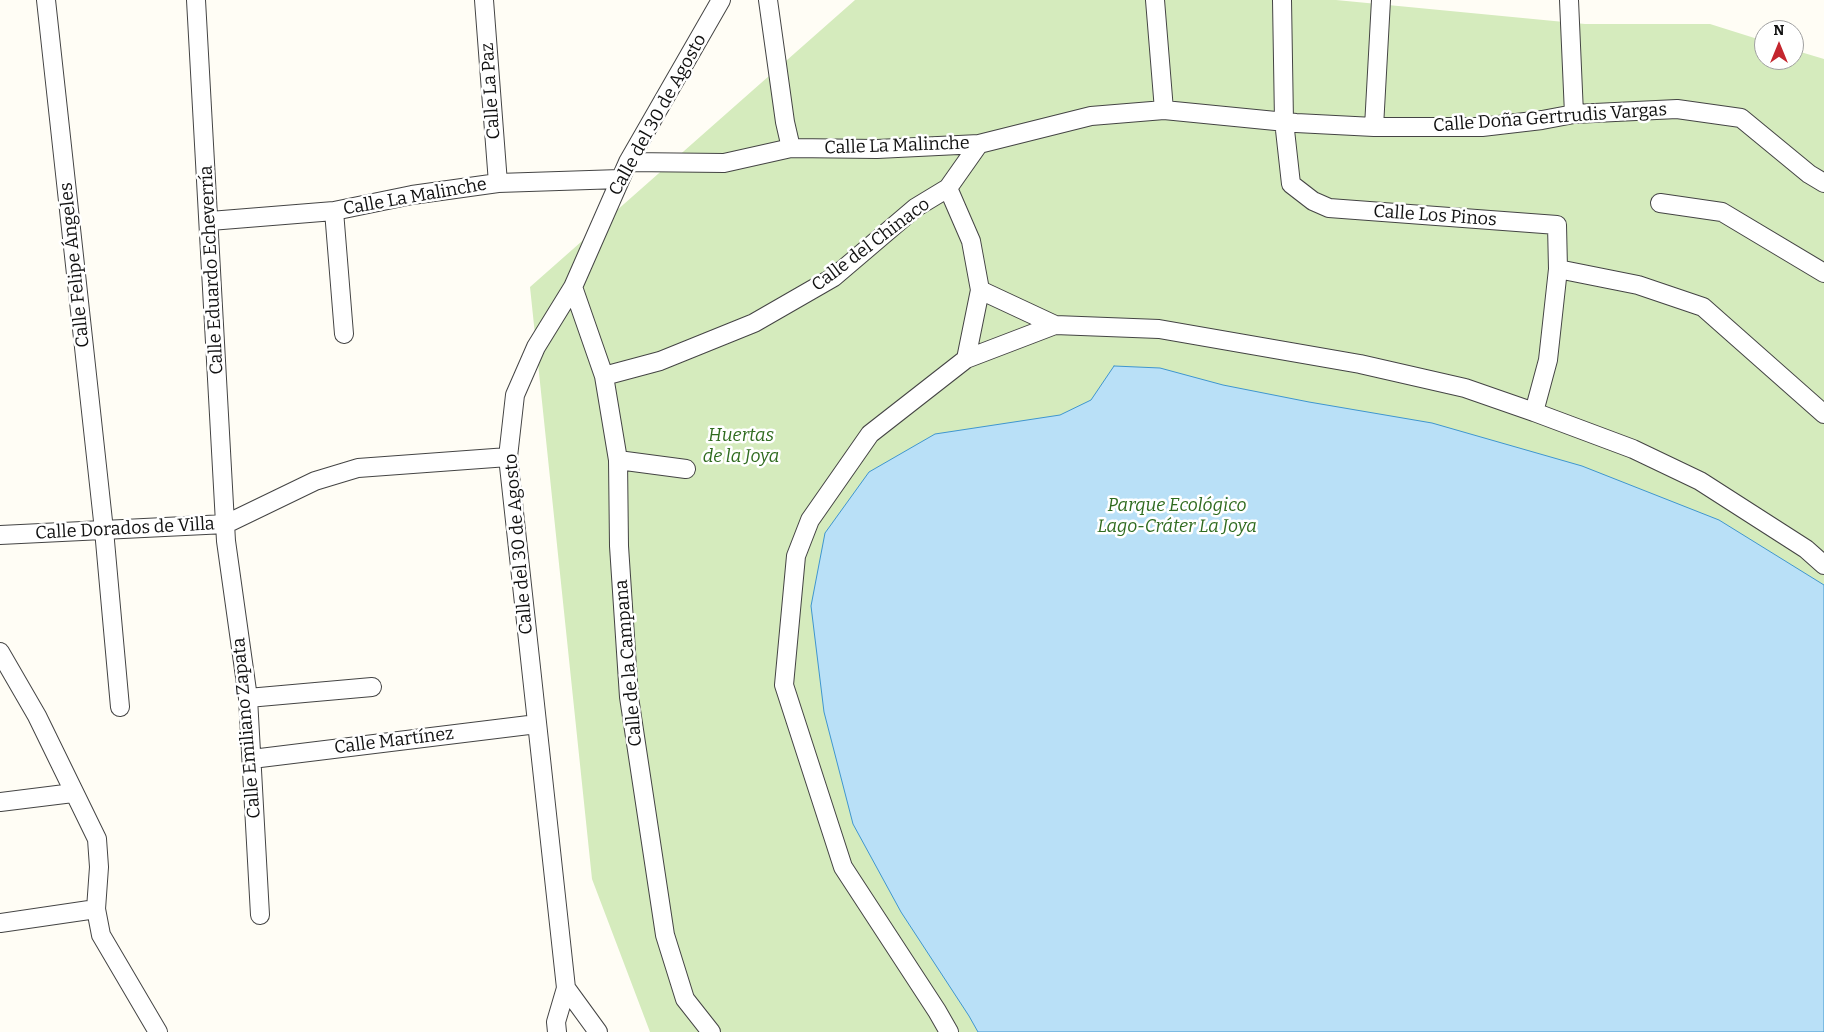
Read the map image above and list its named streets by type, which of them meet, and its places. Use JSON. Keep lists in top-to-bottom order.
{
  "streets": {
    "street": [
      "Calle La Paz",
      "Calle del 30 de Agosto",
      "Calle Doña Gertrudis Vargas",
      "Calle La Malinche",
      "Calle Los Pinos",
      "Calle del Chinaco",
      "Calle Felipe Ángeles",
      "Calle Eduardo Echeverría",
      "Calle Dorados de Villa",
      "Calle de la Campana",
      "Calle Emiliano Zapata",
      "Calle Martínez"
    ]
  },
  "crossings": [
    ["Calle La Paz", "Calle La Malinche"],
    ["Calle del 30 de Agosto", "Calle La Malinche"],
    ["Calle del 30 de Agosto", "Calle Dorados de Villa"],
    ["Calle del 30 de Agosto", "Calle de la Campana"],
    ["Calle del 30 de Agosto", "Calle Martínez"],
    ["Calle Doña Gertrudis Vargas", "Calle La Malinche"],
    ["Calle Doña Gertrudis Vargas", "Calle Los Pinos"],
    ["Calle La Malinche", "Calle del Chinaco"],
    ["Calle La Malinche", "Calle Eduardo Echeverría"],
    ["Calle del Chinaco", "Calle de la Campana"],
    ["Calle Felipe Ángeles", "Calle Dorados de Villa"],
    ["Calle Eduardo Echeverría", "Calle Dorados de Villa"],
    ["Calle Eduardo Echeverría", "Calle Emiliano Zapata"],
    ["Calle Emiliano Zapata", "Calle Martínez"]
  ],
  "parks": ["Huertas de la Joya", "Parque Ecológico Lago-Cráter La Joya"],
  "north": "top"
}
